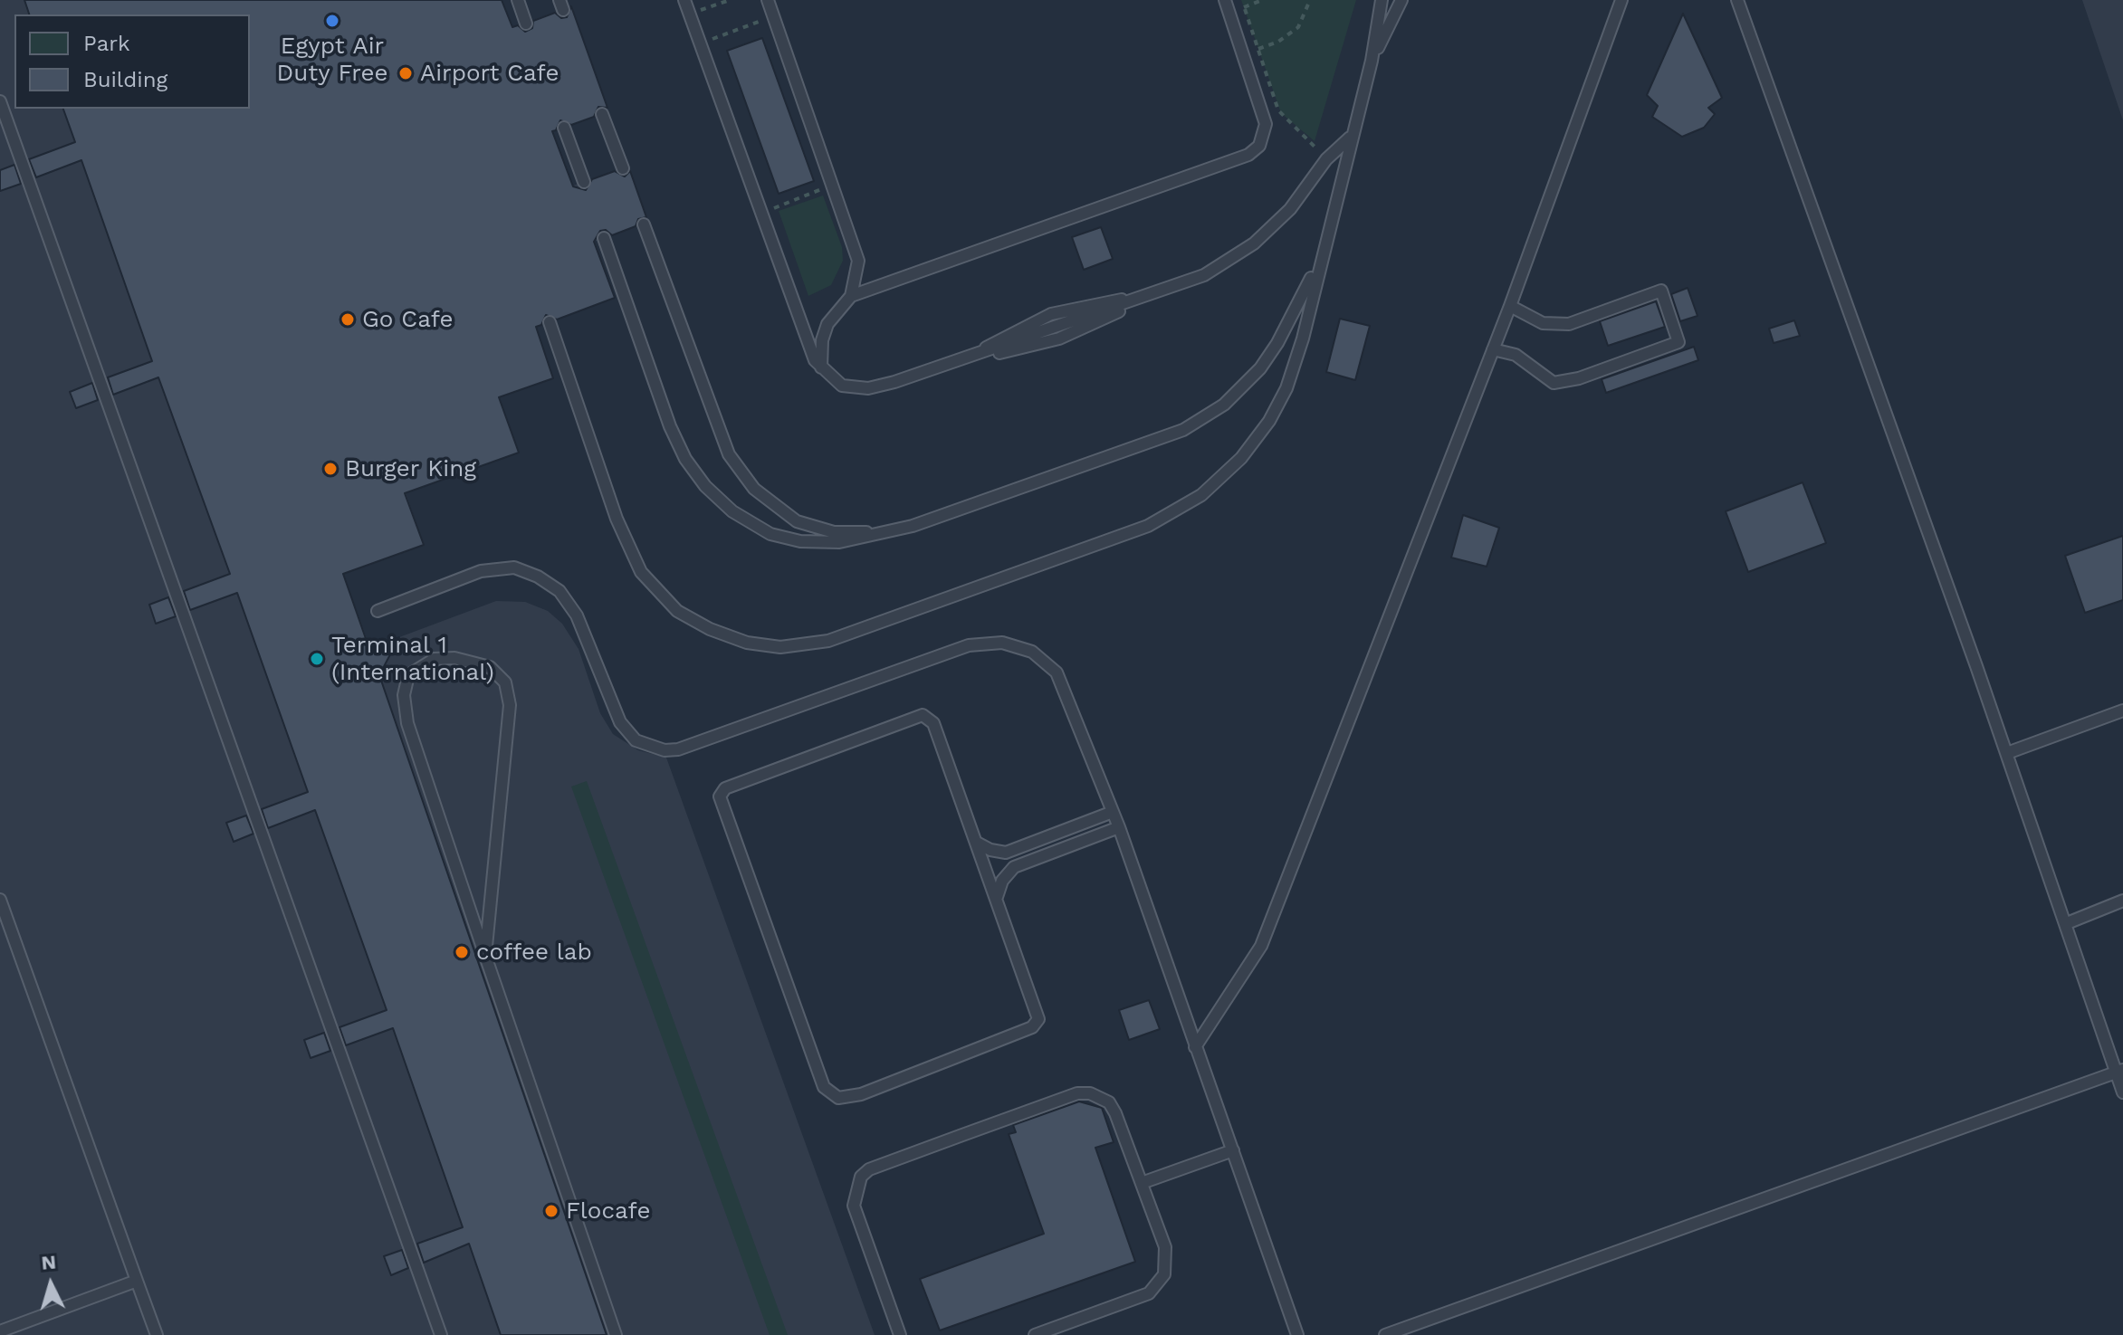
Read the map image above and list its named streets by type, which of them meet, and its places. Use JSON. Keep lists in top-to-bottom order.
{
  "places": [
    "Egypt Air Duty Free",
    "Airport Cafe",
    "Go Cafe",
    "Burger King",
    "Terminal 1 (International)",
    "coffee lab",
    "Flocafe"
  ],
  "legend": ["Park", "Building"],
  "north": "top"
}
